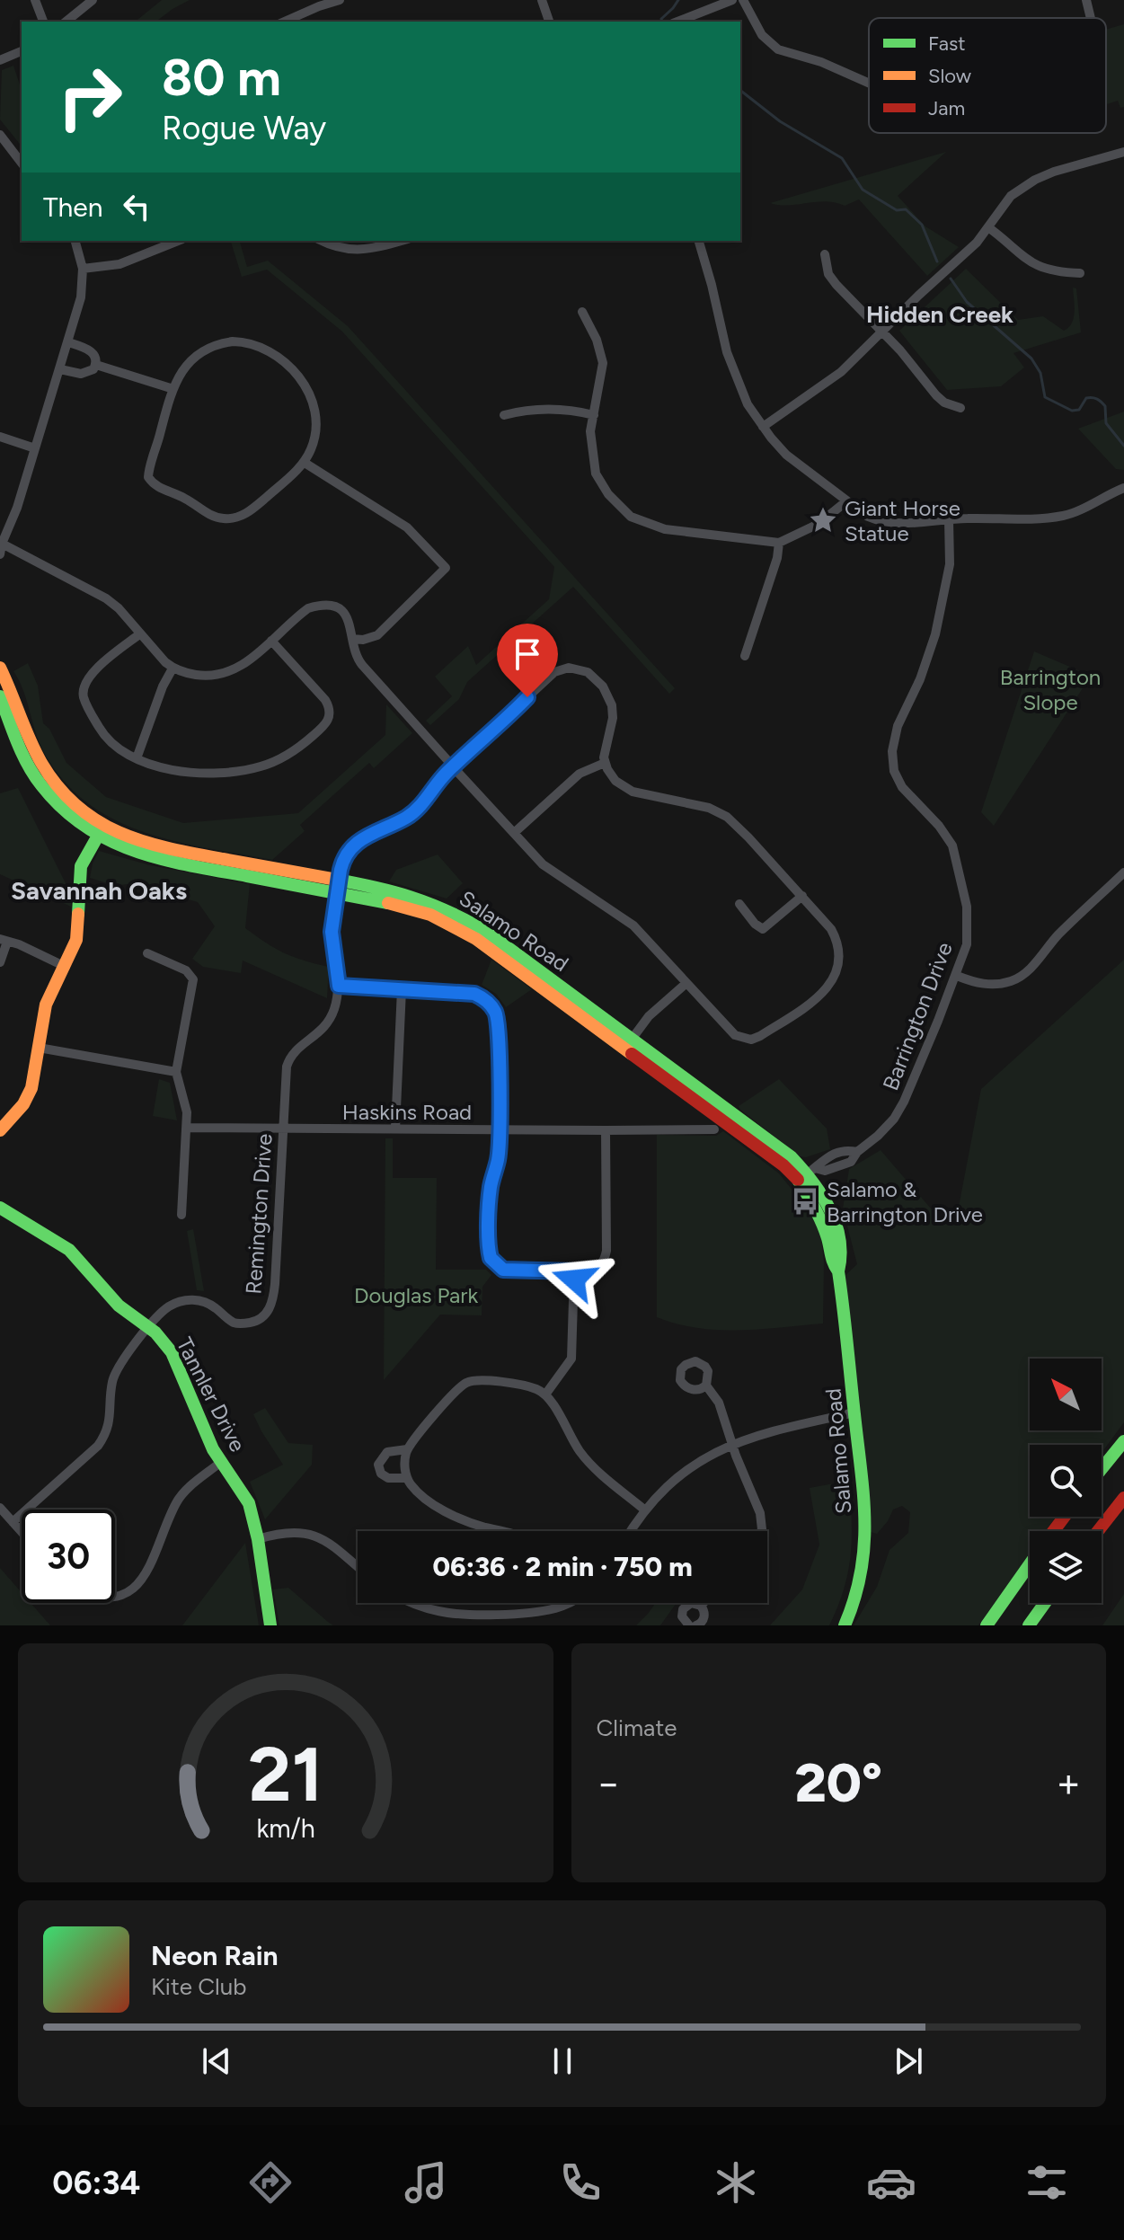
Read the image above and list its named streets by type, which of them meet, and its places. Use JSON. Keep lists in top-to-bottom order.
{
  "streets": {
    "main road": ["Salamo Road", "Tannler Drive"],
    "street": ["Barrington Drive", "Haskins Road", "Remington Drive"]
  },
  "crossings": [
    ["Salamo Road", "Barrington Drive"],
    ["Salamo Road", "Remington Drive"],
    ["Haskins Road", "Remington Drive"],
    ["Remington Drive", "Tannler Drive"]
  ],
  "districts": ["Hidden Creek", "Savannah Oaks"],
  "parks": ["Barrington Slope", "Douglas Park"],
  "places": {
    "place": ["Giant Horse Statue"],
    "bus stop": ["Salamo & Barrington Drive"]
  },
  "legend": ["Fast", "Slow", "Jam"],
  "north": "top left",
  "page": {
    "turn": ["80 m", "Rogue Way"],
    "then": "Then",
    "limit": "30",
    "trip": "06:36 · 2 min · 750 m",
    "tile": "Climate",
    "heat": ["−", "20°", "+"],
    "song": ["Neon Rain", "Kite Club"],
    "tabs": "06:34",
    "gauge": ["21", "km/h"]
  }
}
